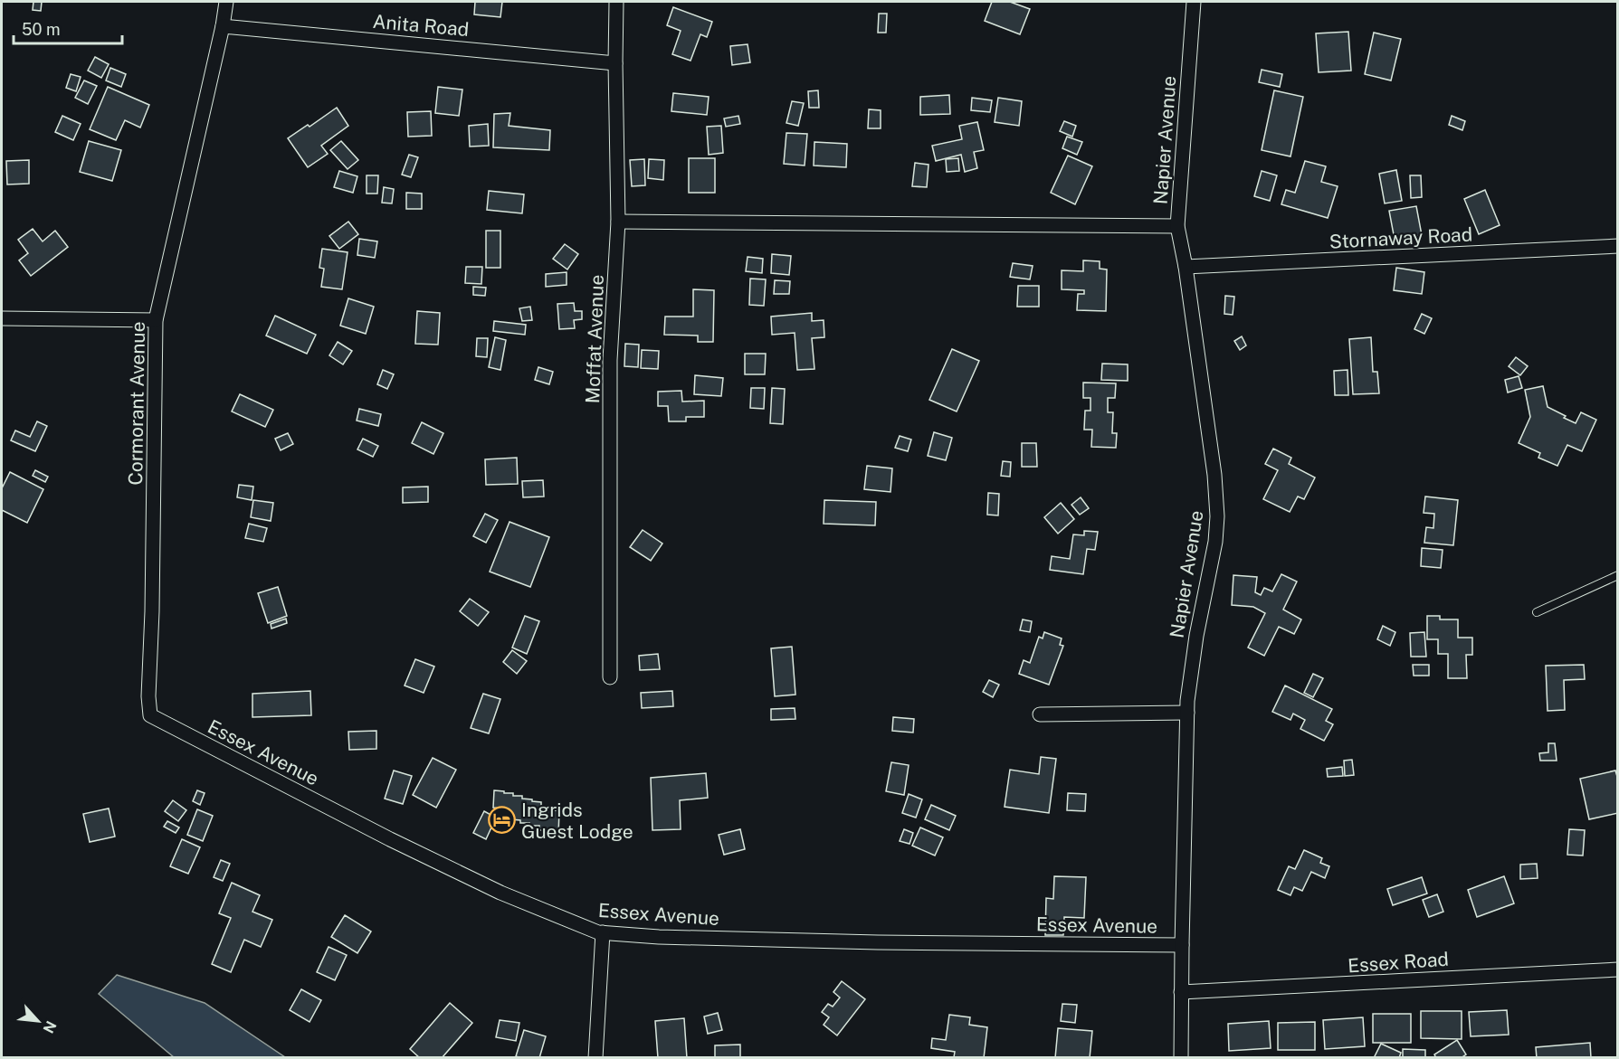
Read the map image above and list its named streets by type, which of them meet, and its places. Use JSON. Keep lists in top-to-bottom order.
{
  "streets": {
    "street": [
      "Anita Road",
      "Napier Avenue",
      "Stornaway Road",
      "Moffat Avenue",
      "Cormorant Avenue",
      "Essex Avenue",
      "Essex Road"
    ]
  },
  "crossings": [
    ["Anita Road", "Moffat Avenue"],
    ["Anita Road", "Cormorant Avenue"],
    ["Napier Avenue", "Stornaway Road"],
    ["Napier Avenue", "Essex Avenue"],
    ["Napier Avenue", "Essex Road"],
    ["Cormorant Avenue", "Essex Avenue"]
  ],
  "places": {
    "hotel": ["Ingrids Guest Lodge"]
  },
  "scale_bar": "50 m",
  "north": "bottom right"
}
